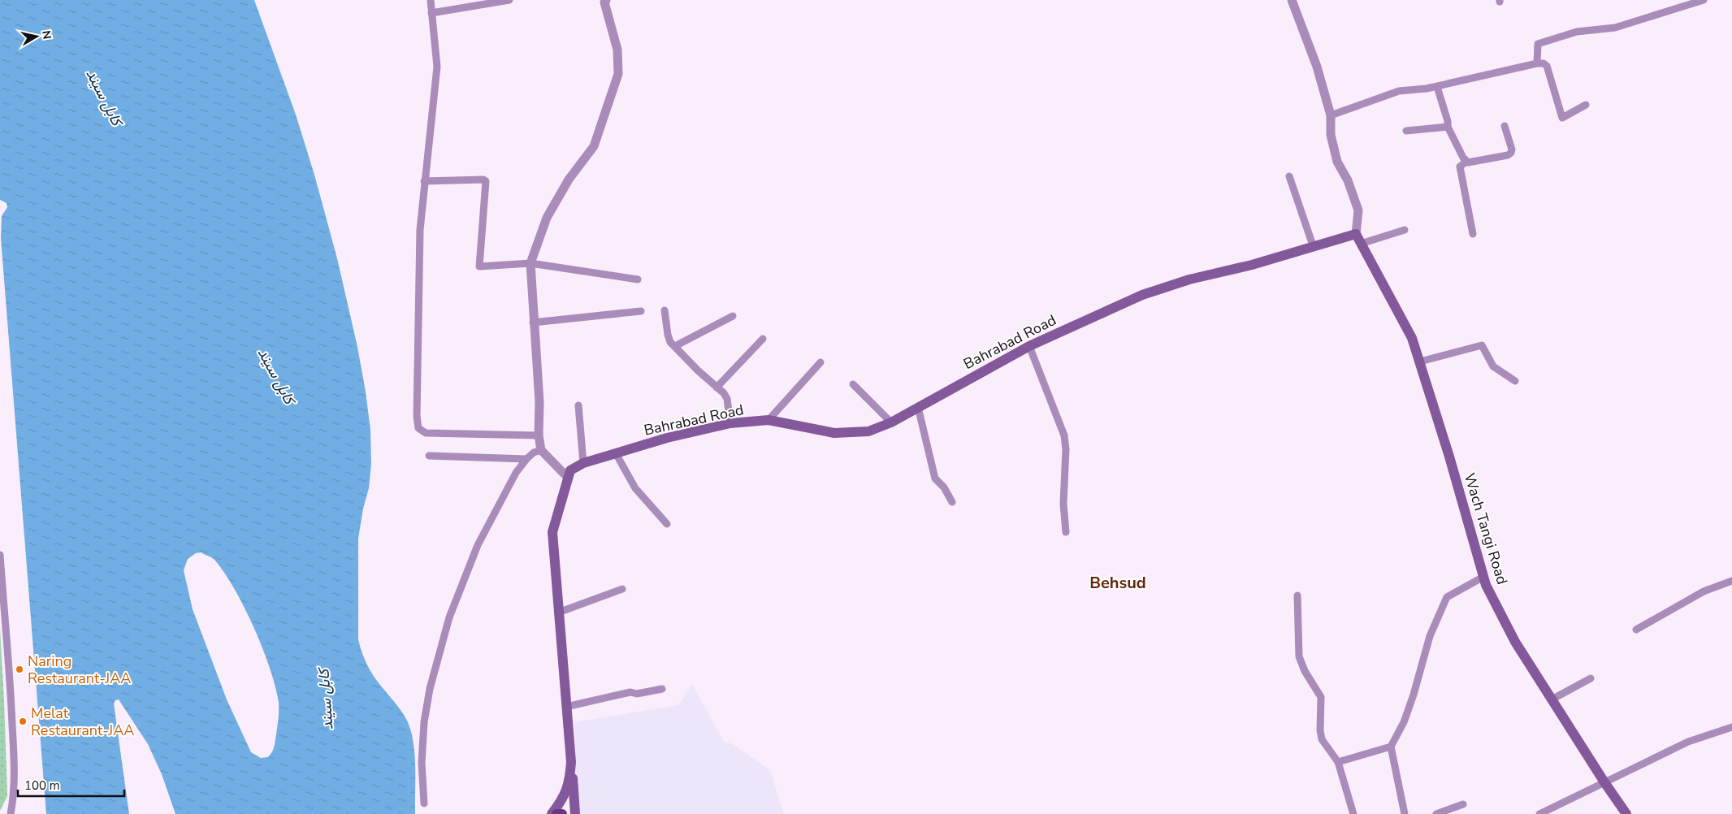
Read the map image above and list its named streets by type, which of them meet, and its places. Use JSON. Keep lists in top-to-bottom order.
{
  "streets": {
    "main road": ["Bahrabad Road", "Wach Tangi Road"]
  },
  "crossings": [
    ["Bahrabad Road", "Wach Tangi Road"]
  ],
  "districts": ["Behsud"],
  "water": ["کابل سيند"],
  "places": ["Naring Restaurant-JAA", "Melat Restaurant-JAA"],
  "scale_bar": "100 m",
  "north": "right"
}
